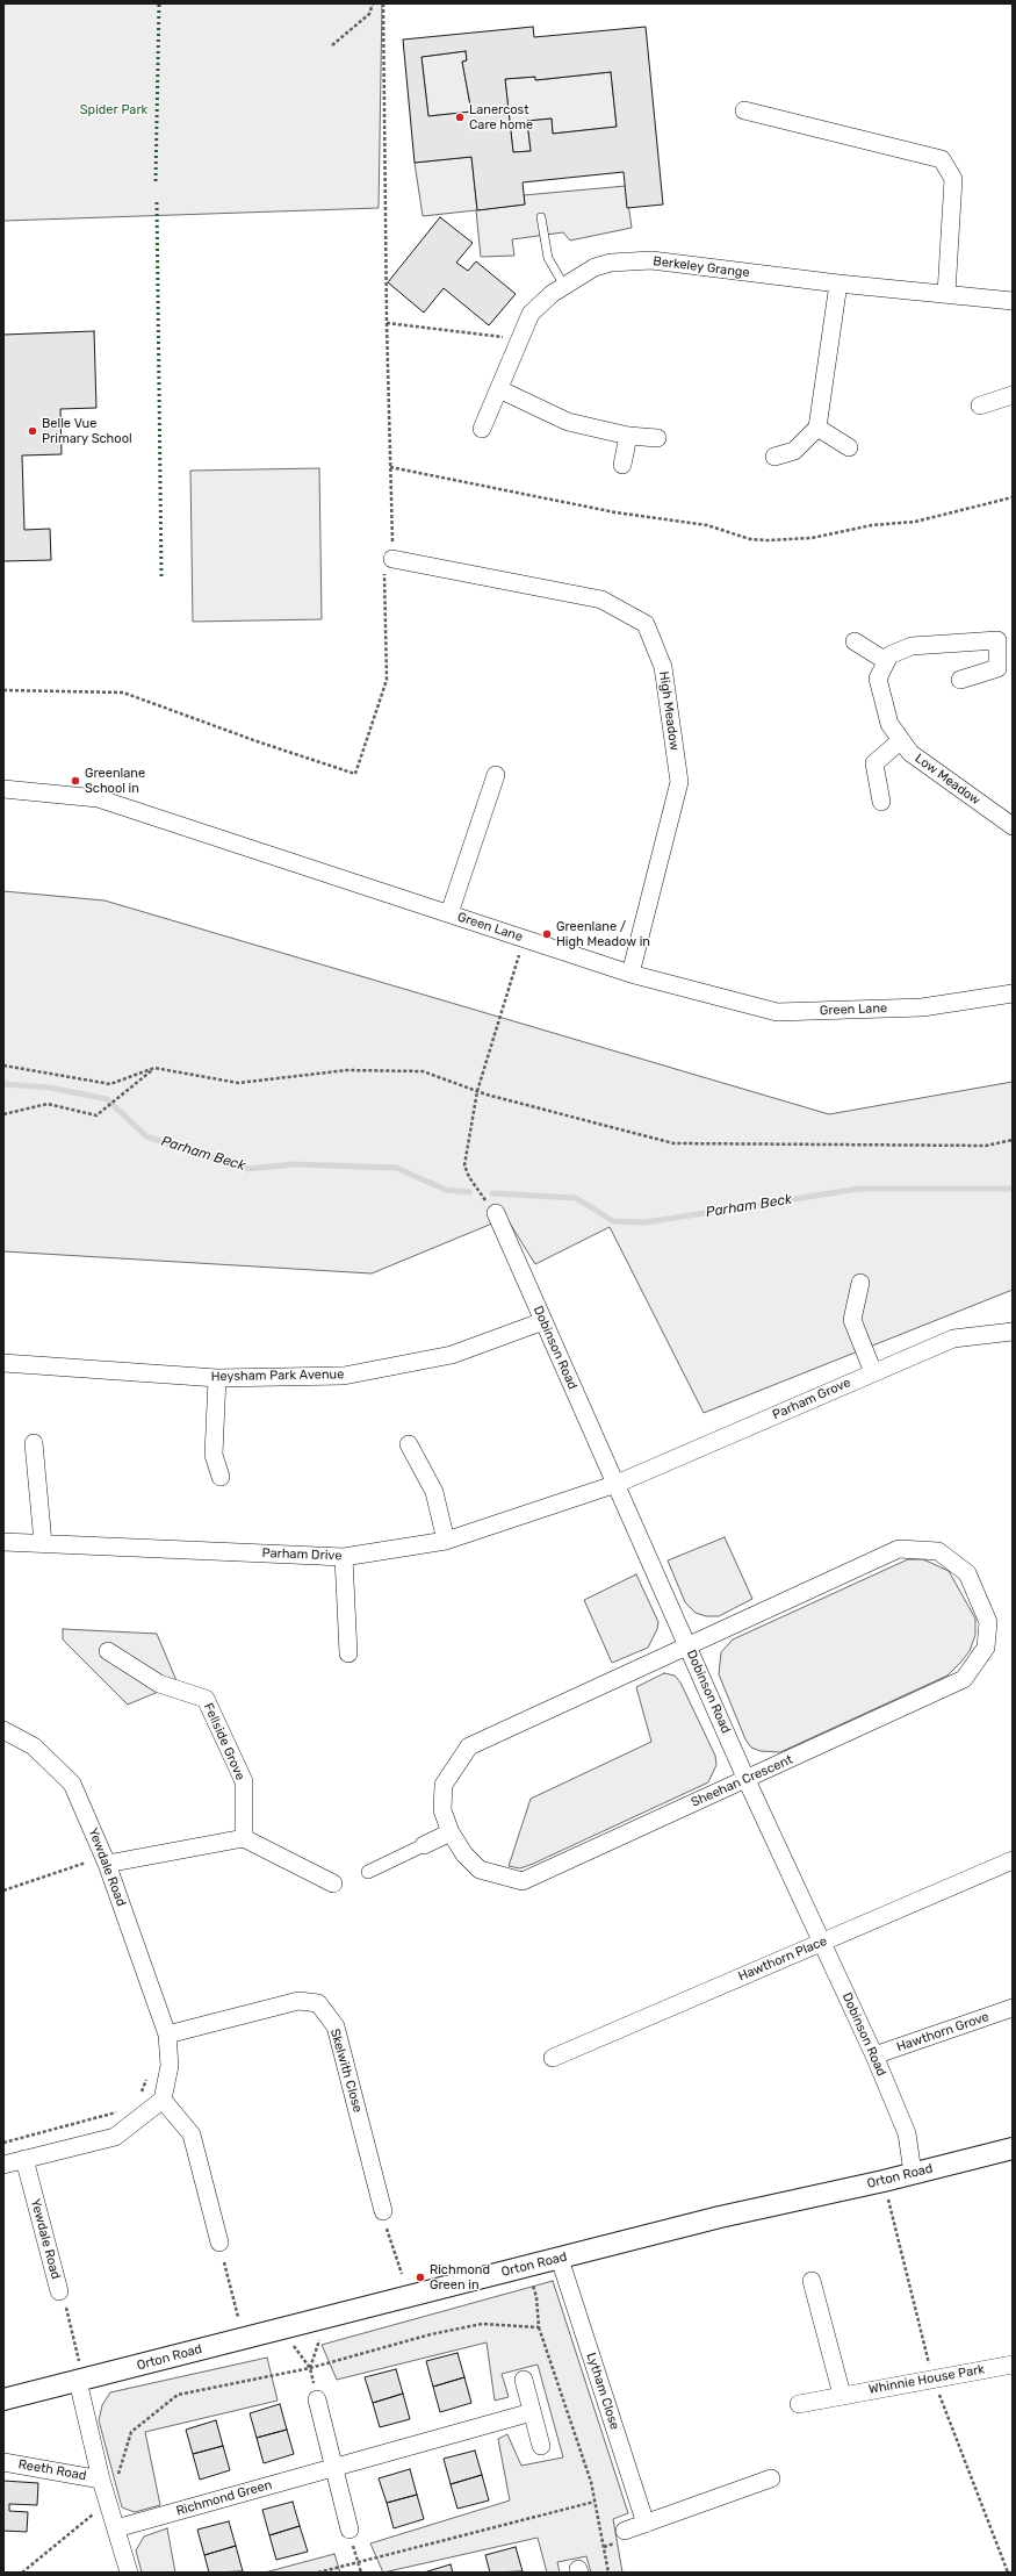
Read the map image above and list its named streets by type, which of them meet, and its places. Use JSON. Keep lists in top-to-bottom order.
{
  "streets": {
    "street": [
      "Berkeley Grange",
      "High Meadow",
      "Low Meadow",
      "Green Lane",
      "Dobinson Road",
      "Heysham Park Avenue",
      "Parham Grove",
      "Parham Drive",
      "Fellside Grove",
      "Sheehan Crescent",
      "Yewdale Road",
      "Hawthorn Place",
      "Hawthorn Grove",
      "Skelwith Close",
      "Orton Road",
      "Whinnie House Park",
      "Lytham Close",
      "Reeth Road",
      "Richmond Green"
    ]
  },
  "crossings": [
    ["High Meadow", "Green Lane"],
    ["Dobinson Road", "Heysham Park Avenue"],
    ["Dobinson Road", "Parham Grove"],
    ["Dobinson Road", "Parham Drive"],
    ["Dobinson Road", "Sheehan Crescent"],
    ["Dobinson Road", "Hawthorn Place"],
    ["Dobinson Road", "Hawthorn Grove"],
    ["Dobinson Road", "Orton Road"],
    ["Parham Grove", "Parham Drive"],
    ["Yewdale Road", "Skelwith Close"],
    ["Orton Road", "Lytham Close"]
  ],
  "water": ["Parham Beck"],
  "parks": ["Spider Park"],
  "places": [
    "Lanercost Care home",
    "Belle Vue Primary School",
    "Greenlane School in",
    "Greenlane / High Meadow in",
    "Richmond Green in"
  ]
}
